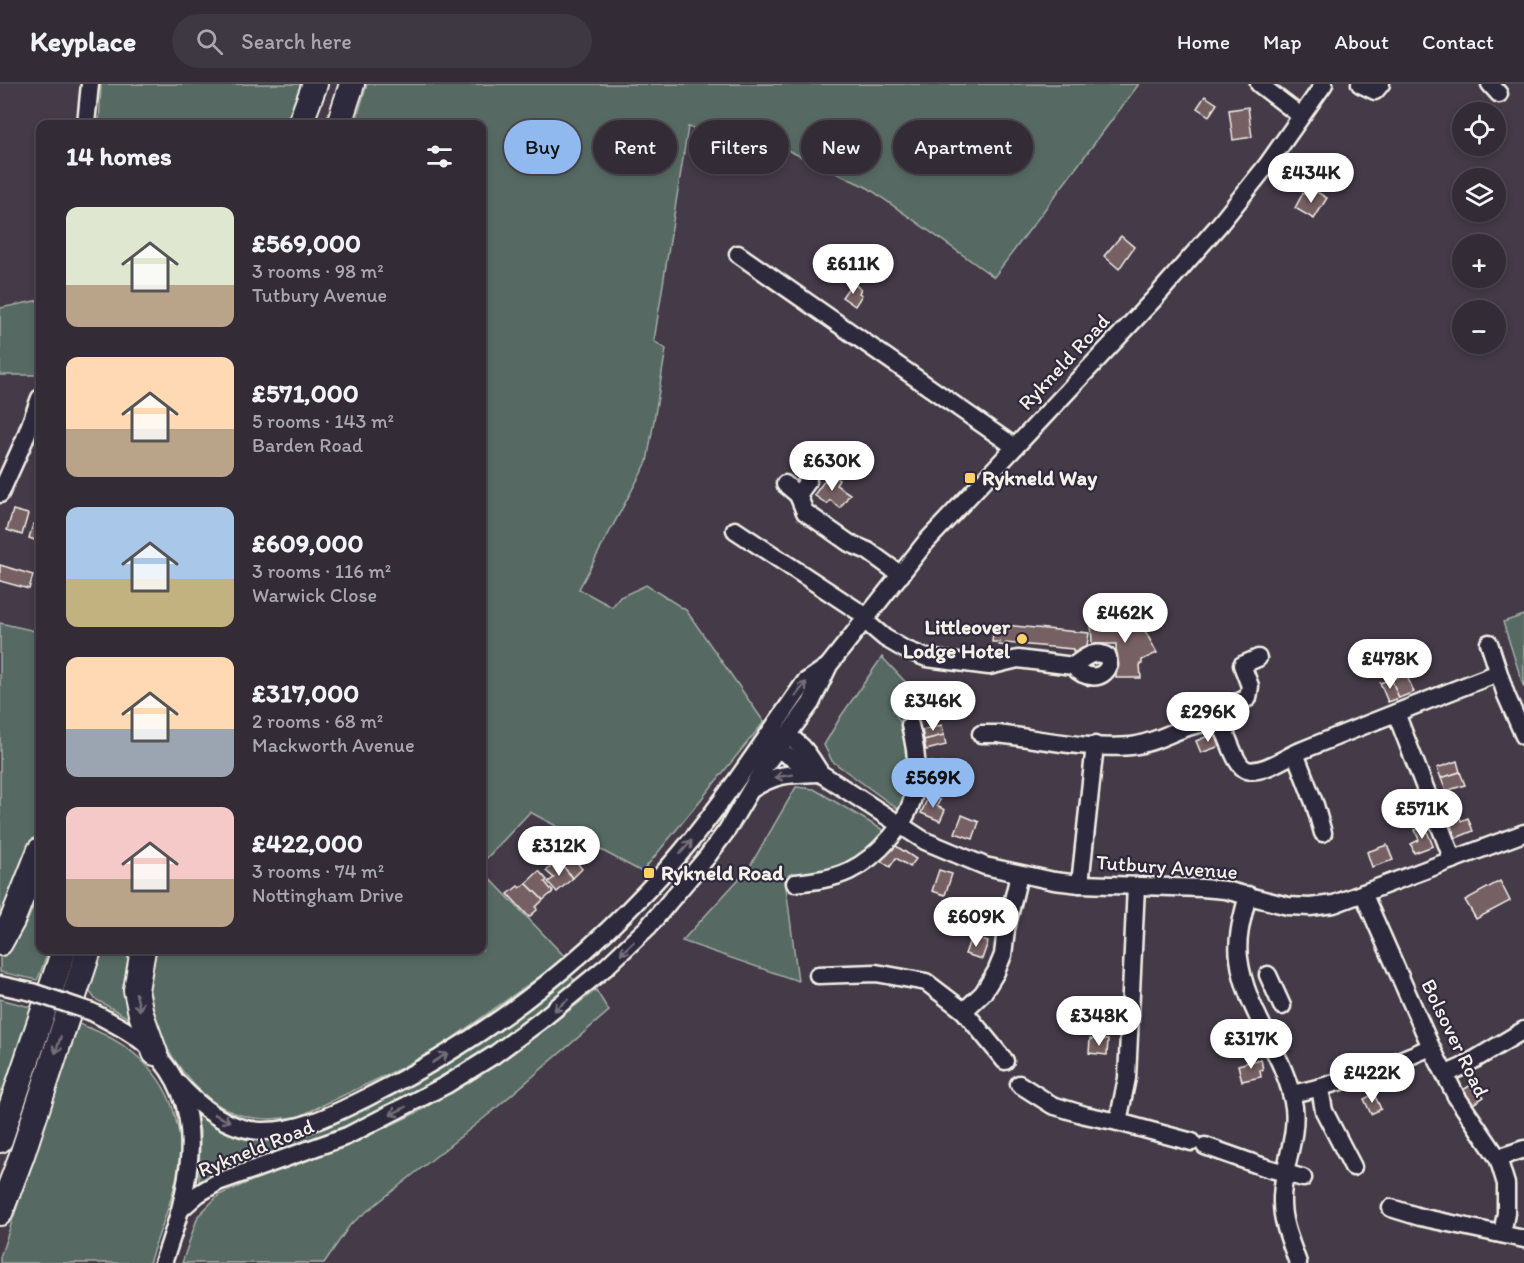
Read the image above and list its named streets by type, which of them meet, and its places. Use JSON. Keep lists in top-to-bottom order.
{
  "streets": {
    "street": ["Rykneld Road", "Tutbury Avenue", "Bolsover Road"]
  },
  "crossings": [
    ["Rykneld Road", "Tutbury Avenue"],
    ["Tutbury Avenue", "Bolsover Road"]
  ],
  "places": {
    "transit": ["Rykneld Way", "Rykneld Road"],
    "other": ["Littleover Lodge Hotel"]
  },
  "page": {
    "header": "Keyplace",
    "search": "Search here",
    "nav": [
      "Home",
      "Map",
      "About",
      "Contact"
    ],
    "map_buttons": ["+", "−"],
    "chip": [
      "Buy",
      "Rent",
      "Filters",
      "New",
      "Apartment"
    ],
    "heading": "14 homes",
    "price": [
      "£434K",
      "£611K",
      "£630K",
      "£462K",
      "£478K",
      "£346K",
      "£296K",
      "£569K",
      "£571K",
      "£312K",
      "£609K",
      "£348K",
      "£317K",
      "£422K"
    ],
    "list": [
      {
        "name": "£569,000",
        "note": "3 rooms · 98 m² · Tutbury Avenue"
      },
      {
        "name": "£571,000",
        "note": "5 rooms · 143 m² · Barden Road"
      },
      {
        "name": "£609,000",
        "note": "3 rooms · 116 m² · Warwick Close"
      },
      {
        "name": "£317,000",
        "note": "2 rooms · 68 m² · Mackworth Avenue"
      },
      {
        "name": "£422,000",
        "note": "3 rooms · 74 m² · Nottingham Drive"
      }
    ]
  }
}
